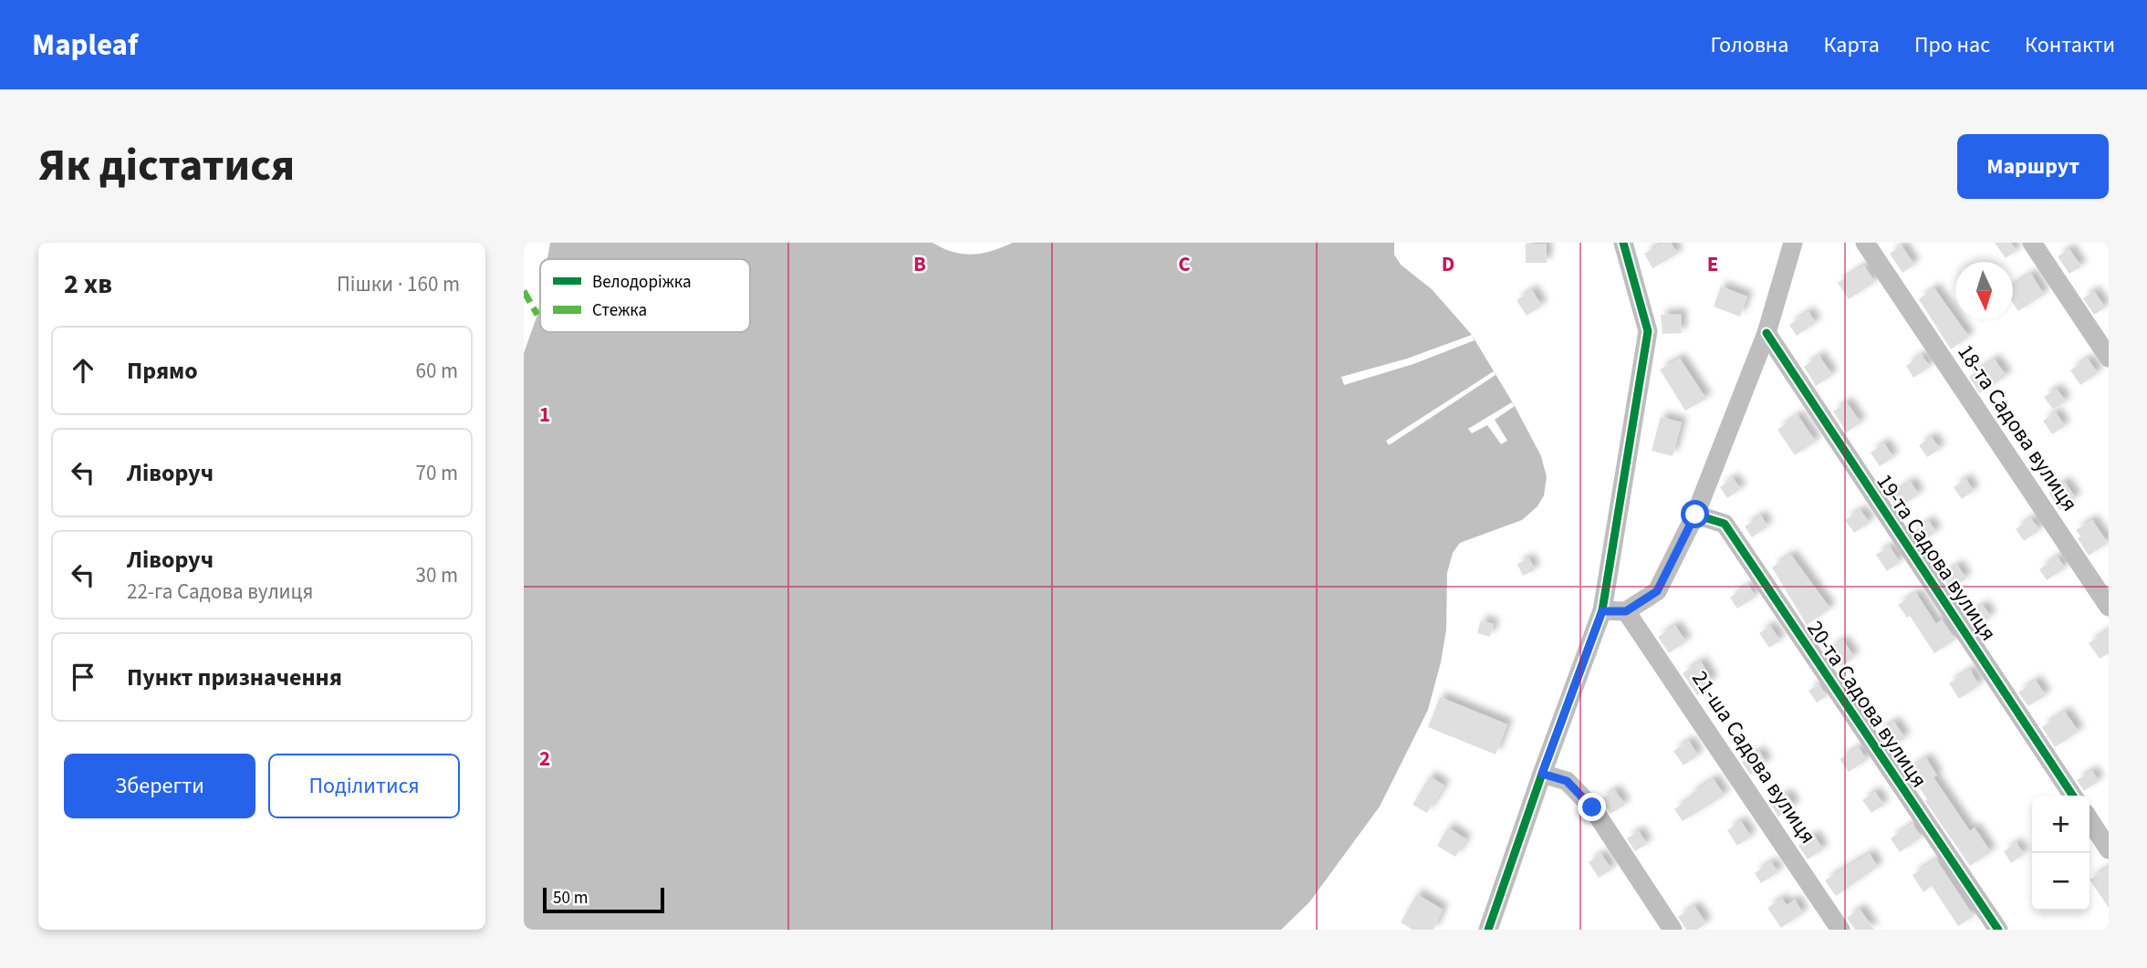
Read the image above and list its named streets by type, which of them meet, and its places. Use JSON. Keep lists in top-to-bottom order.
{
  "streets": {
    "street": [
      "18-та Садова вулиця",
      "19-та Садова вулиця",
      "20-та Садова вулиця",
      "21-ша Садова вулиця"
    ]
  },
  "legend": ["Велодоріжка", "Стежка"],
  "scale_bar": "50 m",
  "north": "bottom",
  "page": {
    "header": "Mapleaf",
    "nav": [
      "Головна",
      "Карта",
      "Про нас",
      "Контакти"
    ],
    "title": "Як дістатися",
    "buttons": [
      "Маршрут",
      ["Зберегти", "Поділитися"]
    ],
    "heading": ["2 хв", "Пішки · 160 m"],
    "list": [
      ["Прямо", "60 m"],
      ["Ліворуч", "70 m"],
      ["Ліворуч", "22-га Садова вулиця", "30 m"],
      "Пункт призначення"
    ],
    "map_buttons": ["+", "−"],
    "scale": "50 m"
  },
  "grid": {
    "columns": [
      "B",
      "C",
      "D",
      "E"
    ],
    "rows": ["1", "2"]
  }
}
